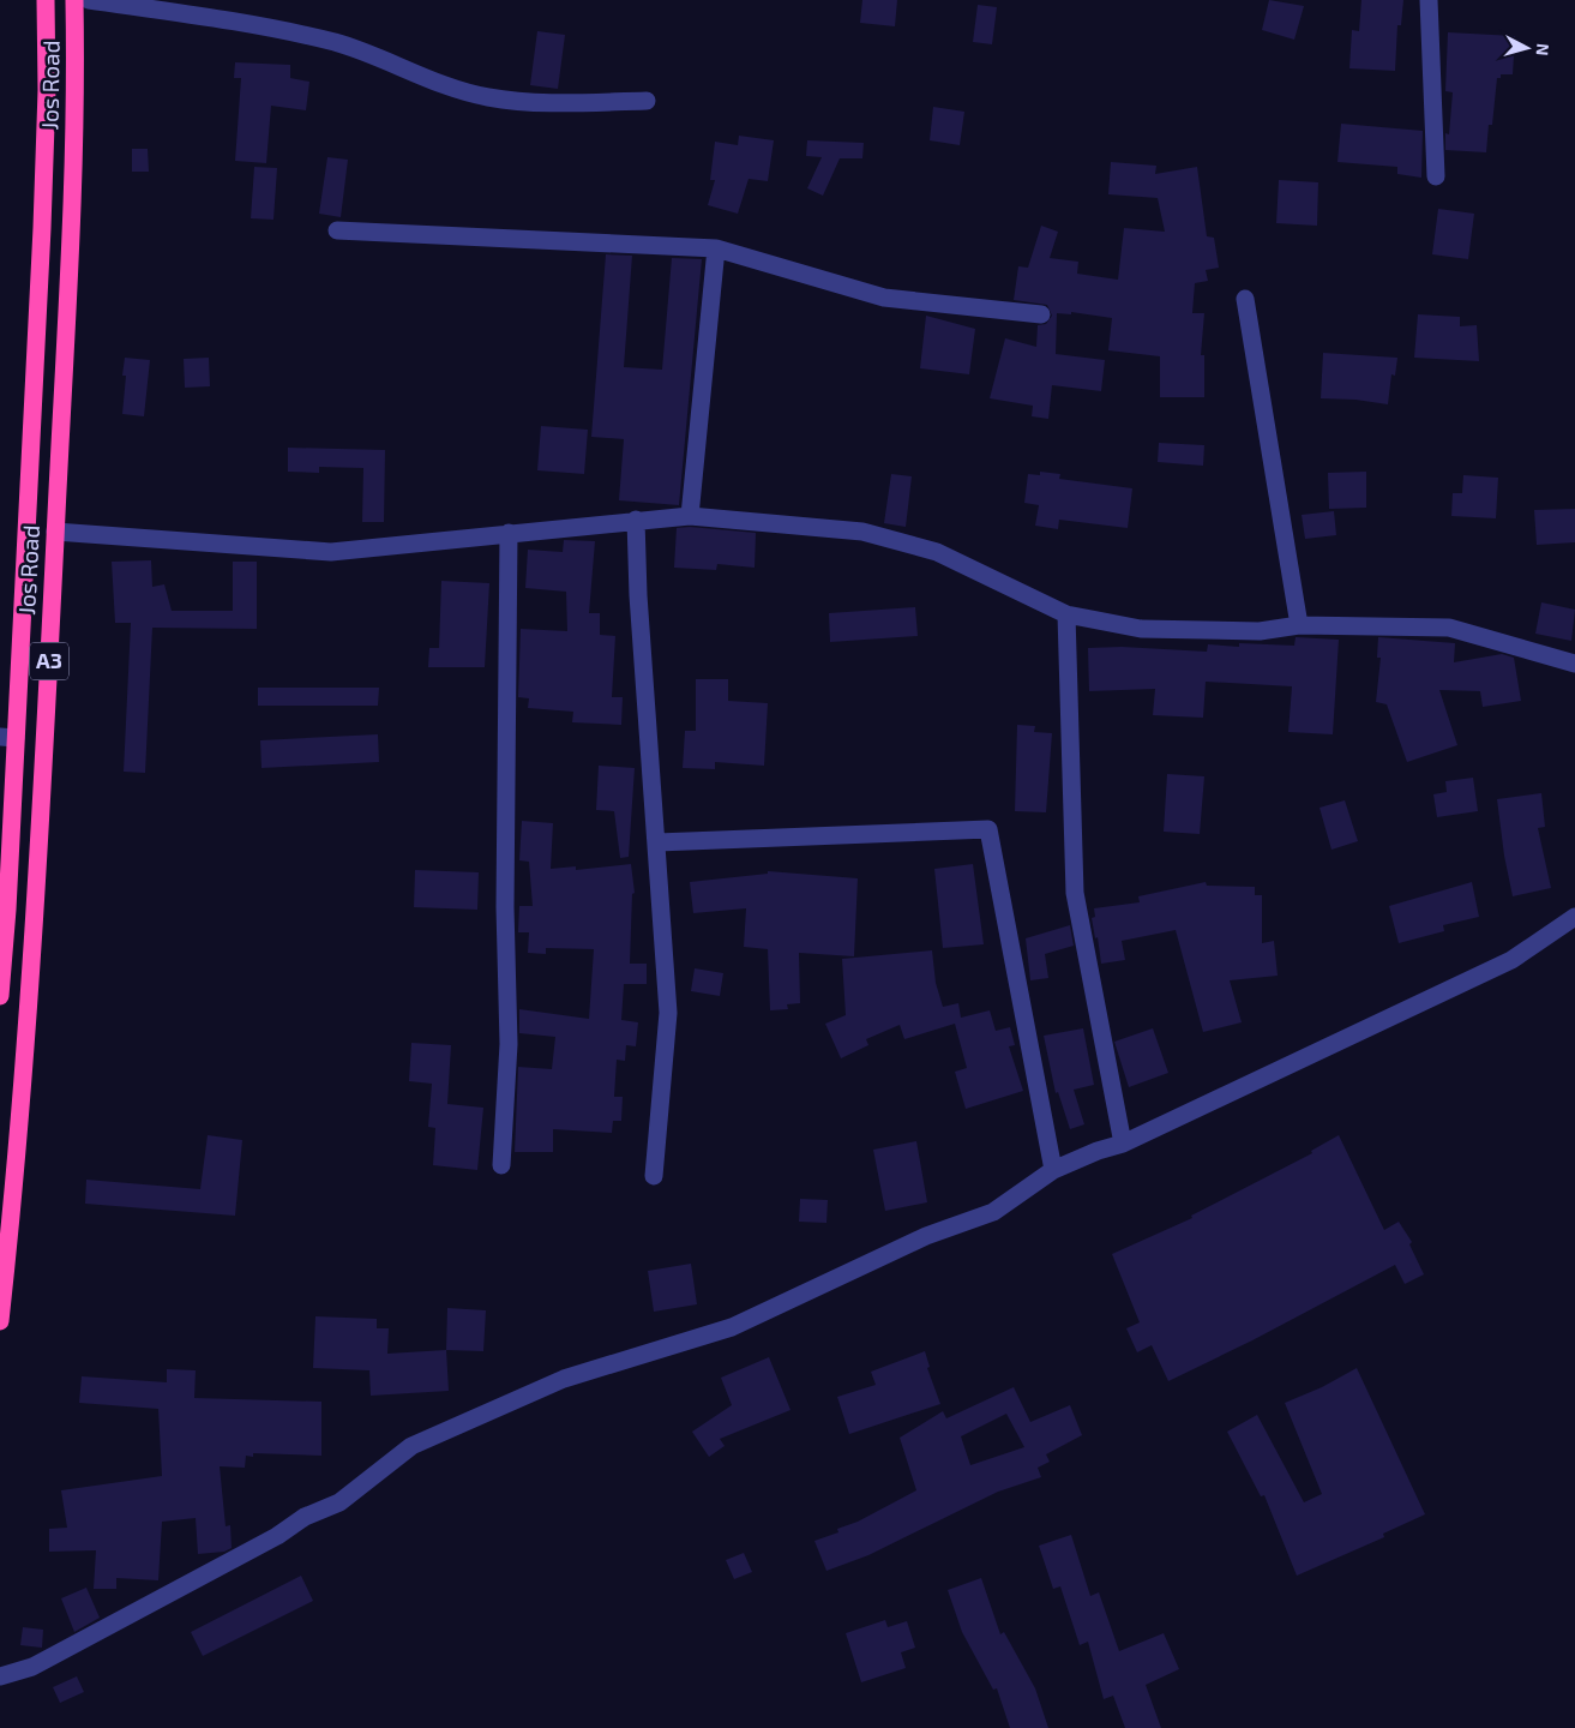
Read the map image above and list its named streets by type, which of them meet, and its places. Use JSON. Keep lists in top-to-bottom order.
{
  "streets": {
    "highway": ["Jos Road", "A3"]
  },
  "north": "right"
}
